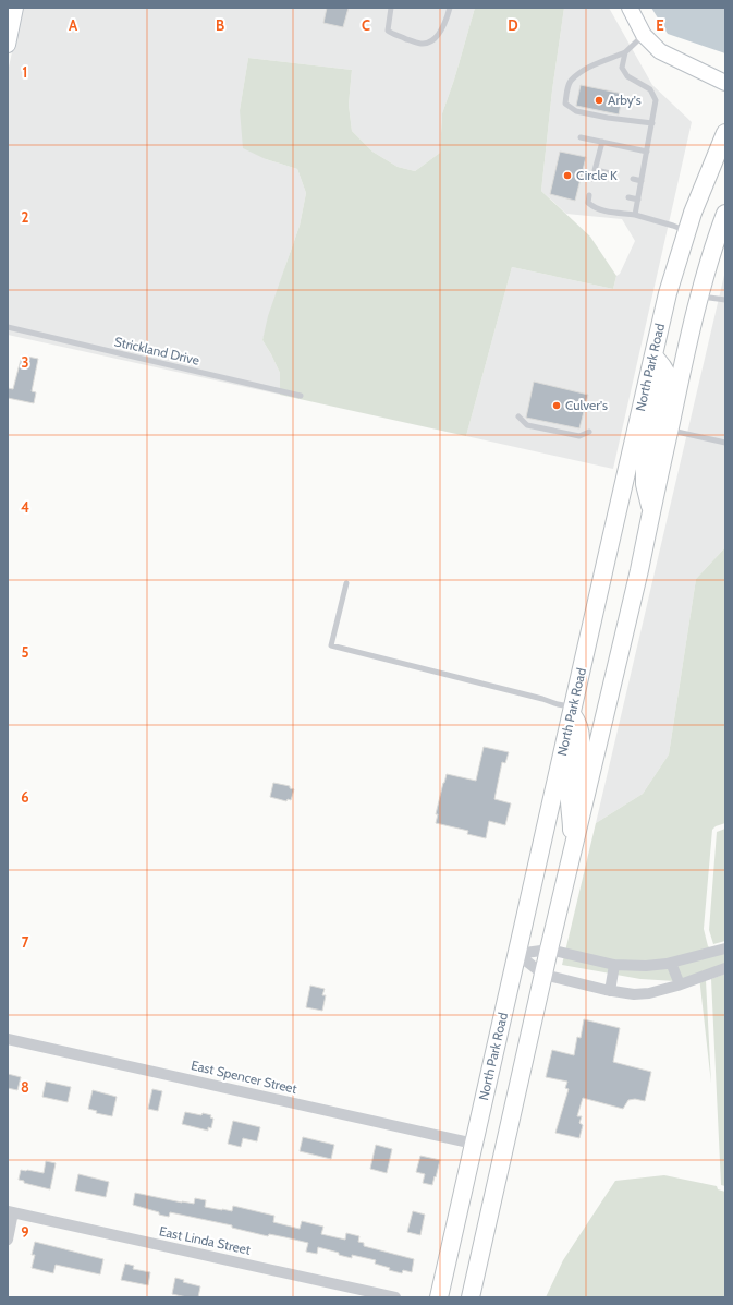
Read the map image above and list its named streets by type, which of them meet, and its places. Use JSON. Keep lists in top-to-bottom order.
{
  "streets": {
    "main road": ["North Park Road"],
    "street": ["East Spencer Street", "East Linda Street"],
    "lane": ["Strickland Drive"]
  },
  "crossings": [
    ["North Park Road", "East Spencer Street"]
  ],
  "places": ["Arby's", "Circle K", "Culver's"],
  "grid": {
    "columns": [
      "A",
      "B",
      "C",
      "D",
      "E"
    ],
    "rows": [
      "1",
      "2",
      "3",
      "4",
      "5",
      "6",
      "7",
      "8",
      "9"
    ]
  }
}
